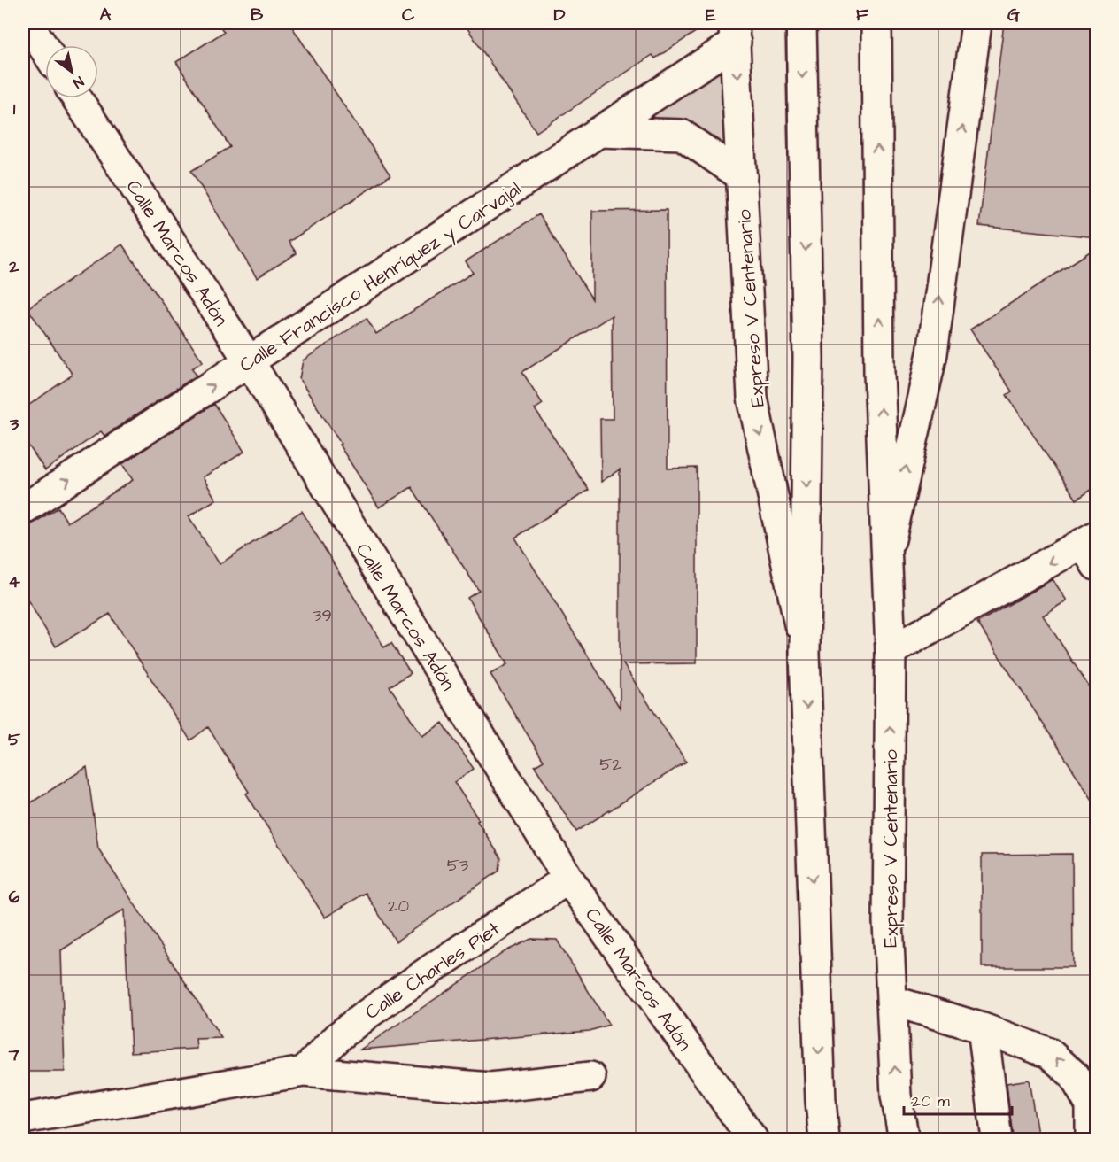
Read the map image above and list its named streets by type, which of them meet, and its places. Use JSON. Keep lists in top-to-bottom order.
{
  "streets": {
    "street": [
      "Calle Marcos Adón",
      "Calle Francisco Henríquez y Carvajal",
      "Expreso V Centenario",
      "Calle Charles Piet"
    ]
  },
  "crossings": [
    ["Calle Marcos Adón", "Calle Francisco Henríquez y Carvajal"],
    ["Calle Marcos Adón", "Calle Charles Piet"],
    ["Calle Francisco Henríquez y Carvajal", "Expreso V Centenario"]
  ],
  "house_numbers": [
    "39",
    "52",
    "53",
    "20"
  ],
  "scale_bar": "20 m",
  "north": "bottom right",
  "grid": {
    "columns": [
      "A",
      "B",
      "C",
      "D",
      "E",
      "F",
      "G"
    ],
    "rows": [
      "1",
      "2",
      "3",
      "4",
      "5",
      "6",
      "7"
    ]
  }
}
